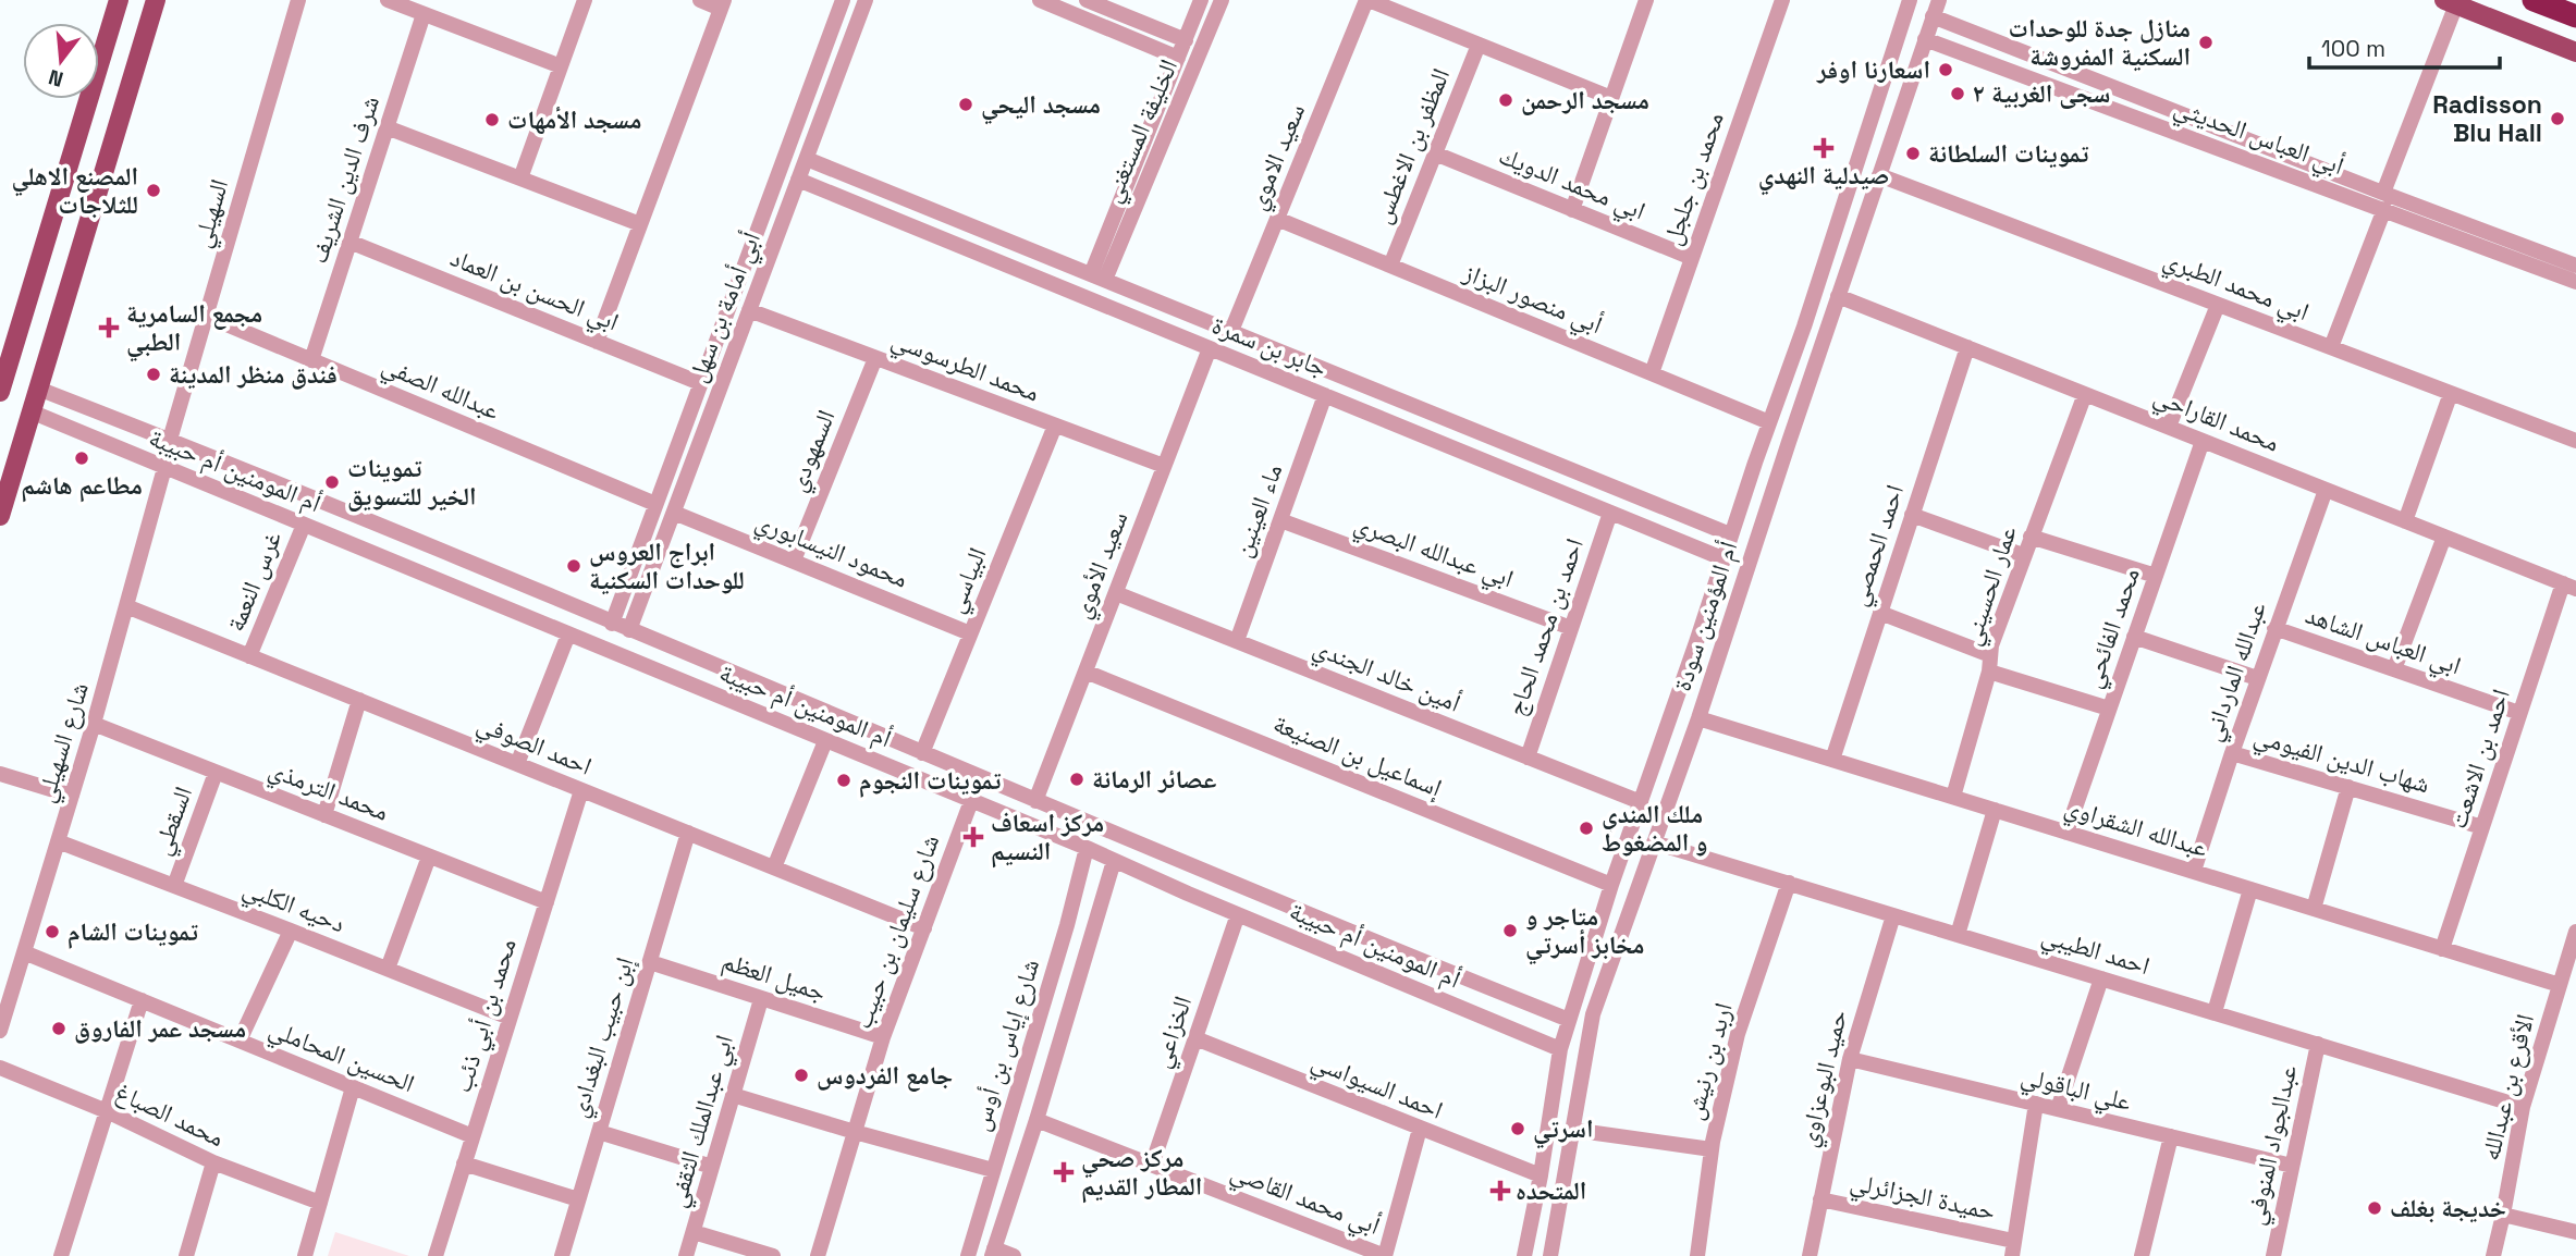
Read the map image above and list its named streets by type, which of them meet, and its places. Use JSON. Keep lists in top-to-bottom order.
{
  "streets": {
    "street": [
      "الخليفة المستغني",
      "أبي العباس الحديثي",
      "المظفر بن الاغطس",
      "سعيد الاموي",
      "محمد بن جلجل",
      "شرف الدين الشريف",
      "ابي محمد الدويك",
      "السهيلي",
      "ابي محمد الطبري",
      "ابي الحسن بن العماد",
      "أبي منصور البزاز",
      "أبي أمامة بن سهل",
      "جابر بن سمرة",
      "محمد الطرسوسي",
      "عبدالله الصفي",
      "محمد القاراحي",
      "السمهودي",
      "أم المومنين أم حبيبة",
      "ماء العينين",
      "احمد الحمصي",
      "محمود النيسابوري",
      "ابي عبدالله البصري",
      "سعيد الأموي",
      "البياسي",
      "غرس النعمة",
      "عمار الحسيني",
      "أم المؤمنين سودة",
      "احمد بن محمد الحاج",
      "محمد الفائحي",
      "ابي العباس الشاهد",
      "عبدالله المارداني",
      "أمين خالد الجندي",
      "شارع السهيلي",
      "احمد الصوفي",
      "إسماعيل بن الصنيعة",
      "احمد بن الاشعت",
      "شهاب الدين الفيومي",
      "محمد الترمذي",
      "السقطي",
      "عبدالله الشقراوي",
      "دحيه الكلبي",
      "شارع سليمان بن حبيب",
      "احمد الطيبي",
      "جميل العظم",
      "محمد بن أبي ذئب",
      "الخزاعي",
      "إبن حبيب البغدادي",
      "شارع إياس بن أوس",
      "الحسين المحاملي",
      "اربد بن رنيش",
      "حميد البوعزاوي",
      "احمد السيواسي",
      "الأقرع بن عبدالله",
      "علي الباقولي",
      "محمد الصباغ",
      "ابي عبدالملك الثقفي",
      "عبدالجواد المنوفي",
      "حميدة الجزائرلي",
      "أبي محمد القاصي"
    ]
  },
  "crossings": [
    ["الخليفة المستغني", "جابر بن سمرة"],
    ["أبي العباس الحديثي", "أم المؤمنين سودة"],
    ["المظفر بن الاغطس", "ابي محمد الدويك"],
    ["المظفر بن الاغطس", "أبي منصور البزاز"],
    ["سعيد الاموي", "أبي منصور البزاز"],
    ["سعيد الاموي", "جابر بن سمرة"],
    ["محمد بن جلجل", "ابي محمد الدويك"],
    ["محمد بن جلجل", "أبي منصور البزاز"],
    ["شرف الدين الشريف", "ابي الحسن بن العماد"],
    ["شرف الدين الشريف", "عبدالله الصفي"],
    ["السهيلي", "عبدالله الصفي"],
    ["السهيلي", "أم المومنين أم حبيبة"],
    ["ابي محمد الطبري", "أم المؤمنين سودة"],
    ["ابي الحسن بن العماد", "أبي أمامة بن سهل"],
    ["أبي منصور البزاز", "أم المؤمنين سودة"],
    ["أبي أمامة بن سهل", "جابر بن سمرة"],
    ["أبي أمامة بن سهل", "محمد الطرسوسي"],
    ["أبي أمامة بن سهل", "عبدالله الصفي"],
    ["أبي أمامة بن سهل", "أم المومنين أم حبيبة"],
    ["أبي أمامة بن سهل", "محمود النيسابوري"],
    ["جابر بن سمرة", "ماء العينين"],
    ["جابر بن سمرة", "سعيد الأموي"],
    ["جابر بن سمرة", "أم المؤمنين سودة"],
    ["جابر بن سمرة", "احمد بن محمد الحاج"],
    ["محمد الطرسوسي", "السمهودي"],
    ["محمد الطرسوسي", "سعيد الأموي"],
    ["محمد الطرسوسي", "البياسي"],
    ["محمد القاراحي", "احمد الحمصي"],
    ["محمد القاراحي", "عمار الحسيني"],
    ["محمد القاراحي", "أم المؤمنين سودة"],
    ["محمد القاراحي", "محمد الفائحي"],
    ["محمد القاراحي", "عبدالله المارداني"],
    ["محمد القاراحي", "احمد بن الاشعت"],
    ["السمهودي", "محمود النيسابوري"],
    ["أم المومنين أم حبيبة", "سعيد الأموي"],
    ["أم المومنين أم حبيبة", "البياسي"],
    ["أم المومنين أم حبيبة", "غرس النعمة"],
    ["أم المومنين أم حبيبة", "أم المؤمنين سودة"],
    ["أم المومنين أم حبيبة", "شارع السهيلي"],
    ["أم المومنين أم حبيبة", "شارع سليمان بن حبيب"],
    ["أم المومنين أم حبيبة", "الخزاعي"],
    ["أم المومنين أم حبيبة", "شارع إياس بن أوس"],
    ["ماء العينين", "ابي عبدالله البصري"],
    ["ماء العينين", "أمين خالد الجندي"],
    ["احمد الحمصي", "عبدالله الشقراوي"],
    ["محمود النيسابوري", "البياسي"],
    ["ابي عبدالله البصري", "احمد بن محمد الحاج"],
    ["سعيد الأموي", "أمين خالد الجندي"],
    ["سعيد الأموي", "إسماعيل بن الصنيعة"],
    ["غرس النعمة", "احمد الصوفي"],
    ["عمار الحسيني", "عبدالله الشقراوي"],
    ["أم المؤمنين سودة", "أمين خالد الجندي"],
    ["أم المؤمنين سودة", "إسماعيل بن الصنيعة"],
    ["أم المؤمنين سودة", "عبدالله الشقراوي"],
    ["أم المؤمنين سودة", "احمد الطيبي"],
    ["أم المؤمنين سودة", "احمد السيواسي"],
    ["احمد بن محمد الحاج", "أمين خالد الجندي"],
    ["محمد الفائحي", "عبدالله الشقراوي"],
    ["ابي العباس الشاهد", "عبدالله المارداني"],
    ["ابي العباس الشاهد", "احمد بن الاشعت"],
    ["عبدالله المارداني", "شهاب الدين الفيومي"],
    ["عبدالله المارداني", "عبدالله الشقراوي"],
    ["شارع السهيلي", "احمد الصوفي"],
    ["شارع السهيلي", "محمد الترمذي"],
    ["شارع السهيلي", "دحيه الكلبي"],
    ["شارع السهيلي", "الحسين المحاملي"],
    ["احمد الصوفي", "شارع سليمان بن حبيب"],
    ["احمد الصوفي", "محمد بن أبي ذئب"],
    ["احمد الصوفي", "إبن حبيب البغدادي"],
    ["احمد بن الاشعت", "شهاب الدين الفيومي"],
    ["احمد بن الاشعت", "عبدالله الشقراوي"],
    ["محمد الترمذي", "السقطي"],
    ["محمد الترمذي", "محمد بن أبي ذئب"],
    ["السقطي", "دحيه الكلبي"],
    ["عبدالله الشقراوي", "الأقرع بن عبدالله"],
    ["دحيه الكلبي", "محمد بن أبي ذئب"],
    ["شارع سليمان بن حبيب", "جميل العظم"],
    ["احمد الطيبي", "اربد بن رنيش"],
    ["احمد الطيبي", "حميد البوعزاوي"],
    ["احمد الطيبي", "الأقرع بن عبدالله"],
    ["احمد الطيبي", "عبدالجواد المنوفي"],
    ["جميل العظم", "إبن حبيب البغدادي"],
    ["جميل العظم", "ابي عبدالملك الثقفي"],
    ["محمد بن أبي ذئب", "الحسين المحاملي"],
    ["الخزاعي", "احمد السيواسي"],
    ["الخزاعي", "أبي محمد القاصي"],
    ["شارع إياس بن أوس", "أبي محمد القاصي"],
    ["حميد البوعزاوي", "علي الباقولي"],
    ["حميد البوعزاوي", "حميدة الجزائرلي"],
    ["علي الباقولي", "عبدالجواد المنوفي"]
  ],
  "places": {
    "other": [
      "منازل جدة للوحدات السكنية المفروشة",
      "اسعارنا اوفر",
      "سجى الغربية ٢",
      "مسجد الرحمن",
      "مسجد اليحي",
      "Radisson Blu Hall",
      "مسجد الأمهات",
      "تموينات السلطانة",
      "المصنع الاهلي للثلاجات",
      "فندق منظر المدينة",
      "مطاعم هاشم",
      "تموينات الخير للتسويق",
      "ابراج العروس للوحدات السكنية",
      "عصائر الرمانة",
      "تموينات النجوم",
      "ملك المندي و المضغوط",
      "متاجر و مخابز أسرتي",
      "تموينات الشام",
      "مسجد عمر الفاروق",
      "جامع الفردوس",
      "اسرتي",
      "خديجة بغلف"
    ],
    "health": [
      "صيدلية النهدي",
      "مجمع السامرية الطبي",
      "مركز اسعاف النسيم",
      "مركز صحي المطار القديم",
      "المتحده"
    ]
  },
  "scale_bar": "100 m",
  "north": "bottom"
}
